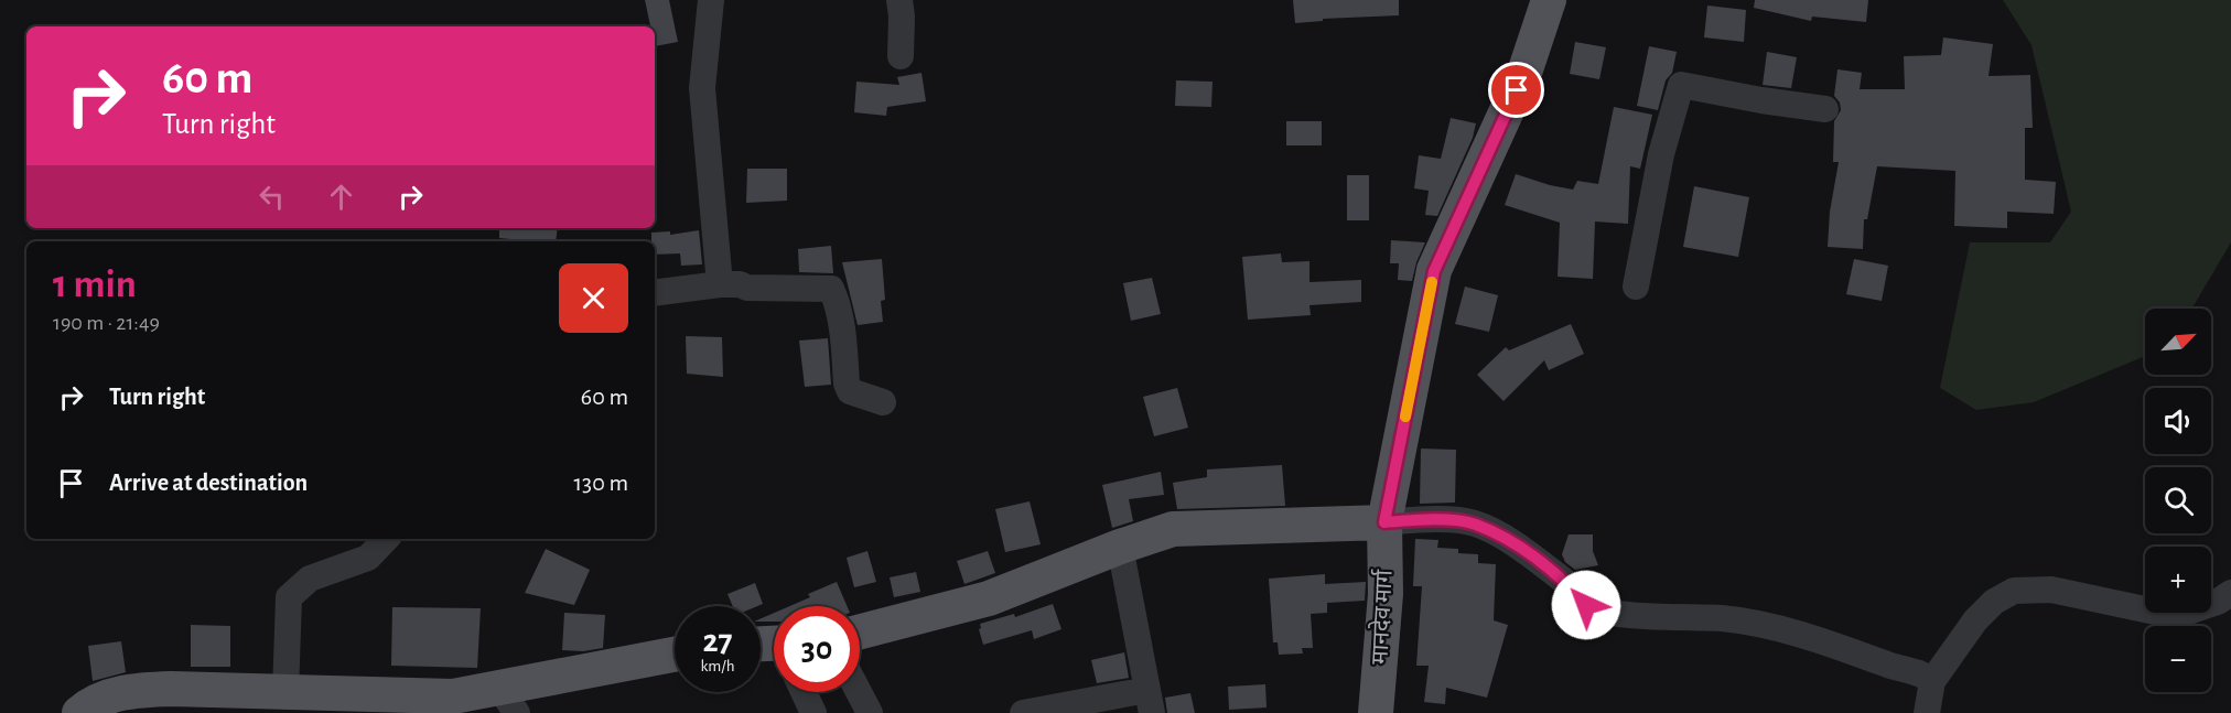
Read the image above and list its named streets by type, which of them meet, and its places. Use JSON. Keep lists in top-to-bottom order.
{
  "streets": {
    "main road": ["मानदेव मार्ग"]
  },
  "north": "top right",
  "page": {
    "turn": ["60 m", "Turn right"],
    "heading": ["1 min", "190 m · 21:49"],
    "map_buttons": ["+", "−"],
    "list": [
      {
        "name": "Turn right",
        "value": "60 m"
      },
      {
        "name": "Arrive at destination",
        "value": "130 m"
      }
    ],
    "speed": "27 km/h",
    "limit": "30"
  }
}
